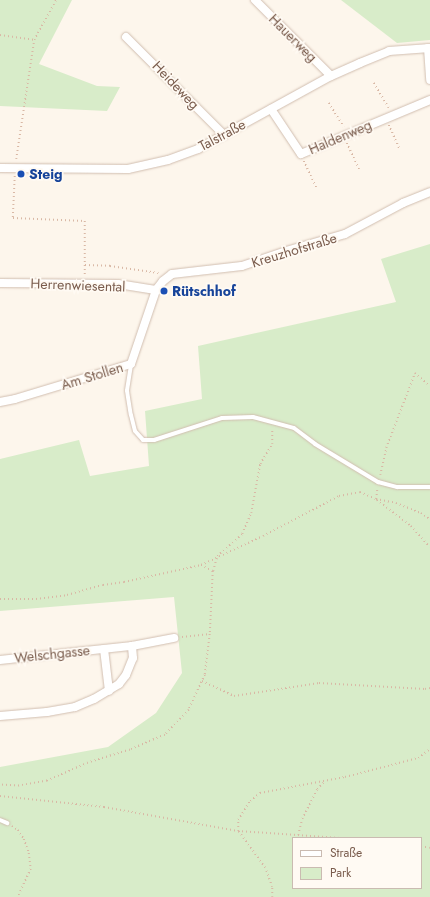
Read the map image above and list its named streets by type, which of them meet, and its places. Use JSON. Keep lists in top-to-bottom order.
{
  "streets": {
    "street": [
      "Hauerweg",
      "Heideweg",
      "Talstraße",
      "Haldenweg",
      "Kreuzhofstraße",
      "Herrenwiesental",
      "Am Stollen",
      "Welschgasse"
    ]
  },
  "crossings": [
    ["Hauerweg", "Talstraße"],
    ["Heideweg", "Talstraße"],
    ["Talstraße", "Haldenweg"],
    ["Herrenwiesental", "Am Stollen"]
  ],
  "places": ["Steig", "Rütschhof"],
  "legend": ["Straße", "Park"]
}
